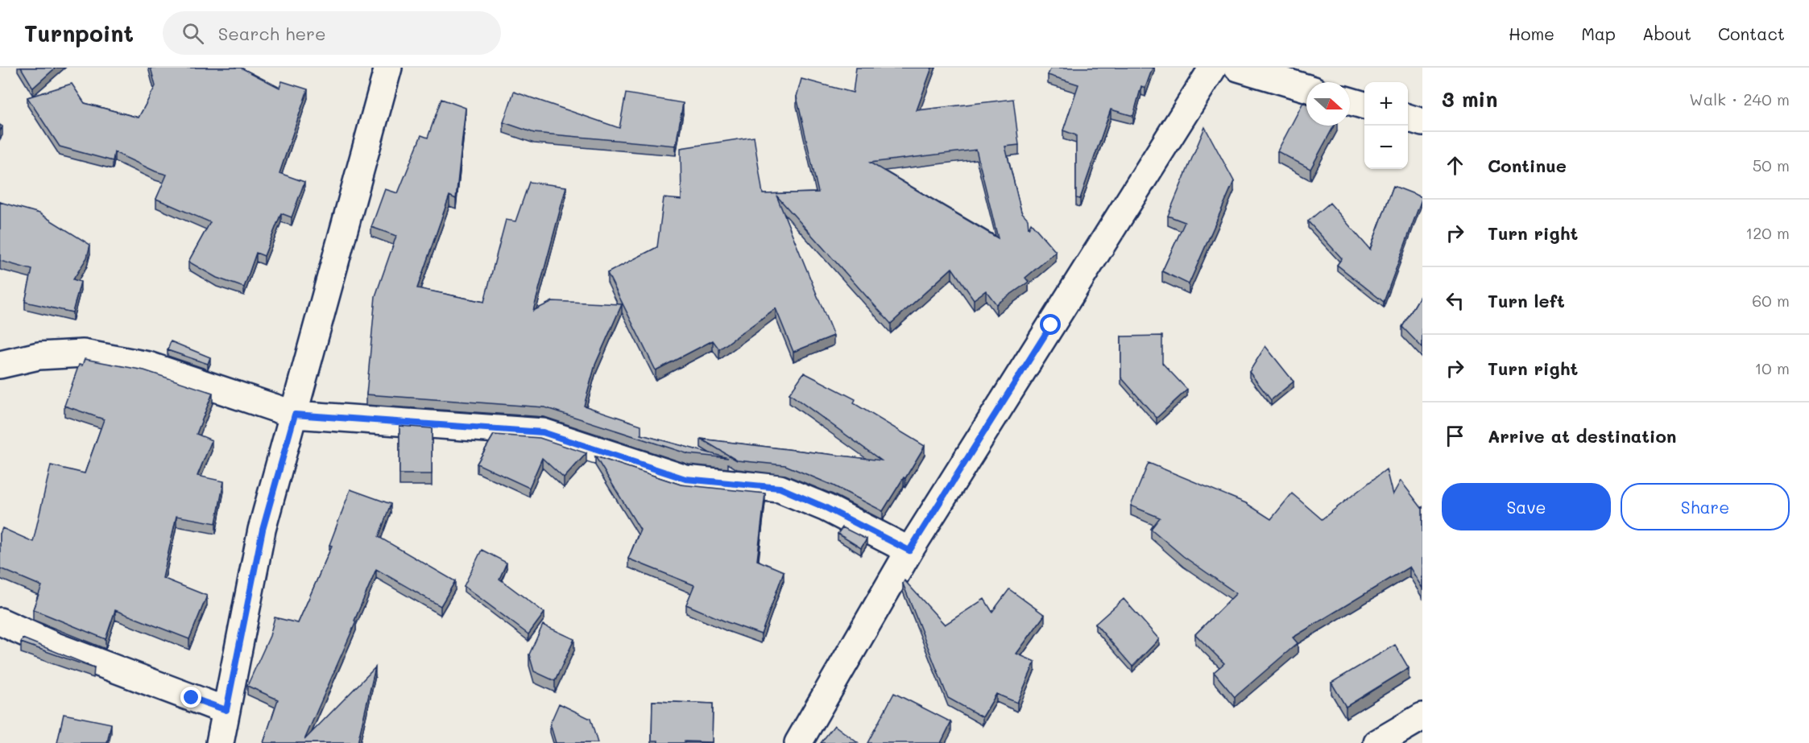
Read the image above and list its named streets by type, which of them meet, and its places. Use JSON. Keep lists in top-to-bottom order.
{
  "north": "right",
  "page": {
    "header": "Turnpoint",
    "search": "Search here",
    "nav": [
      "Home",
      "Map",
      "About",
      "Contact"
    ],
    "heading": ["3 min", "Walk · 240 m"],
    "map_buttons": ["+", "−"],
    "list": [
      ["Continue", "50 m"],
      ["Turn right", "120 m"],
      ["Turn left", "60 m"],
      ["Turn right", "10 m"],
      "Arrive at destination"
    ],
    "buttons": ["Save", "Share"]
  }
}
